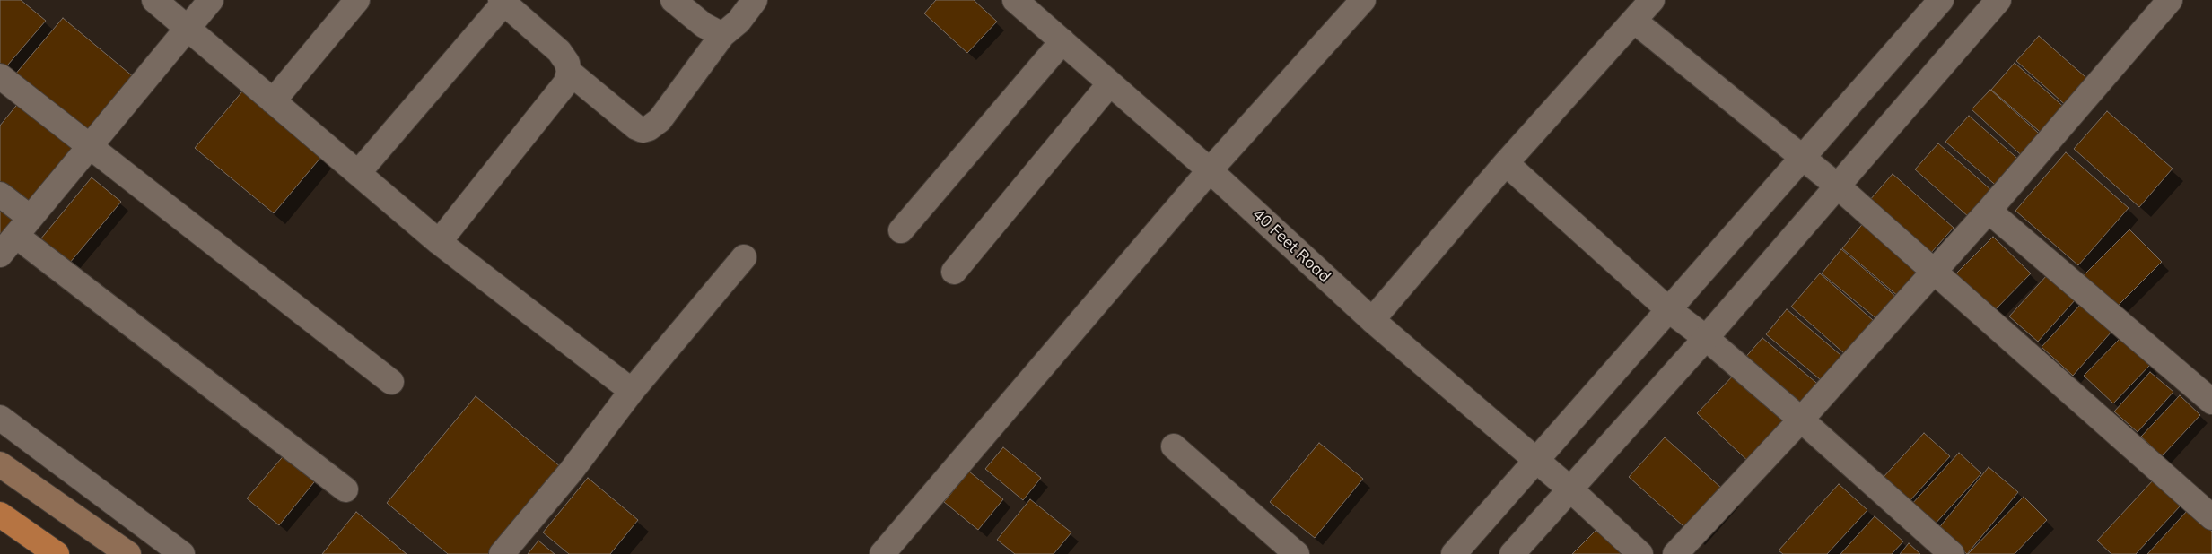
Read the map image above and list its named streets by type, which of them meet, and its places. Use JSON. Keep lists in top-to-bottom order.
{
  "streets": {
    "street": ["40 Feet Road"]
  }
}
